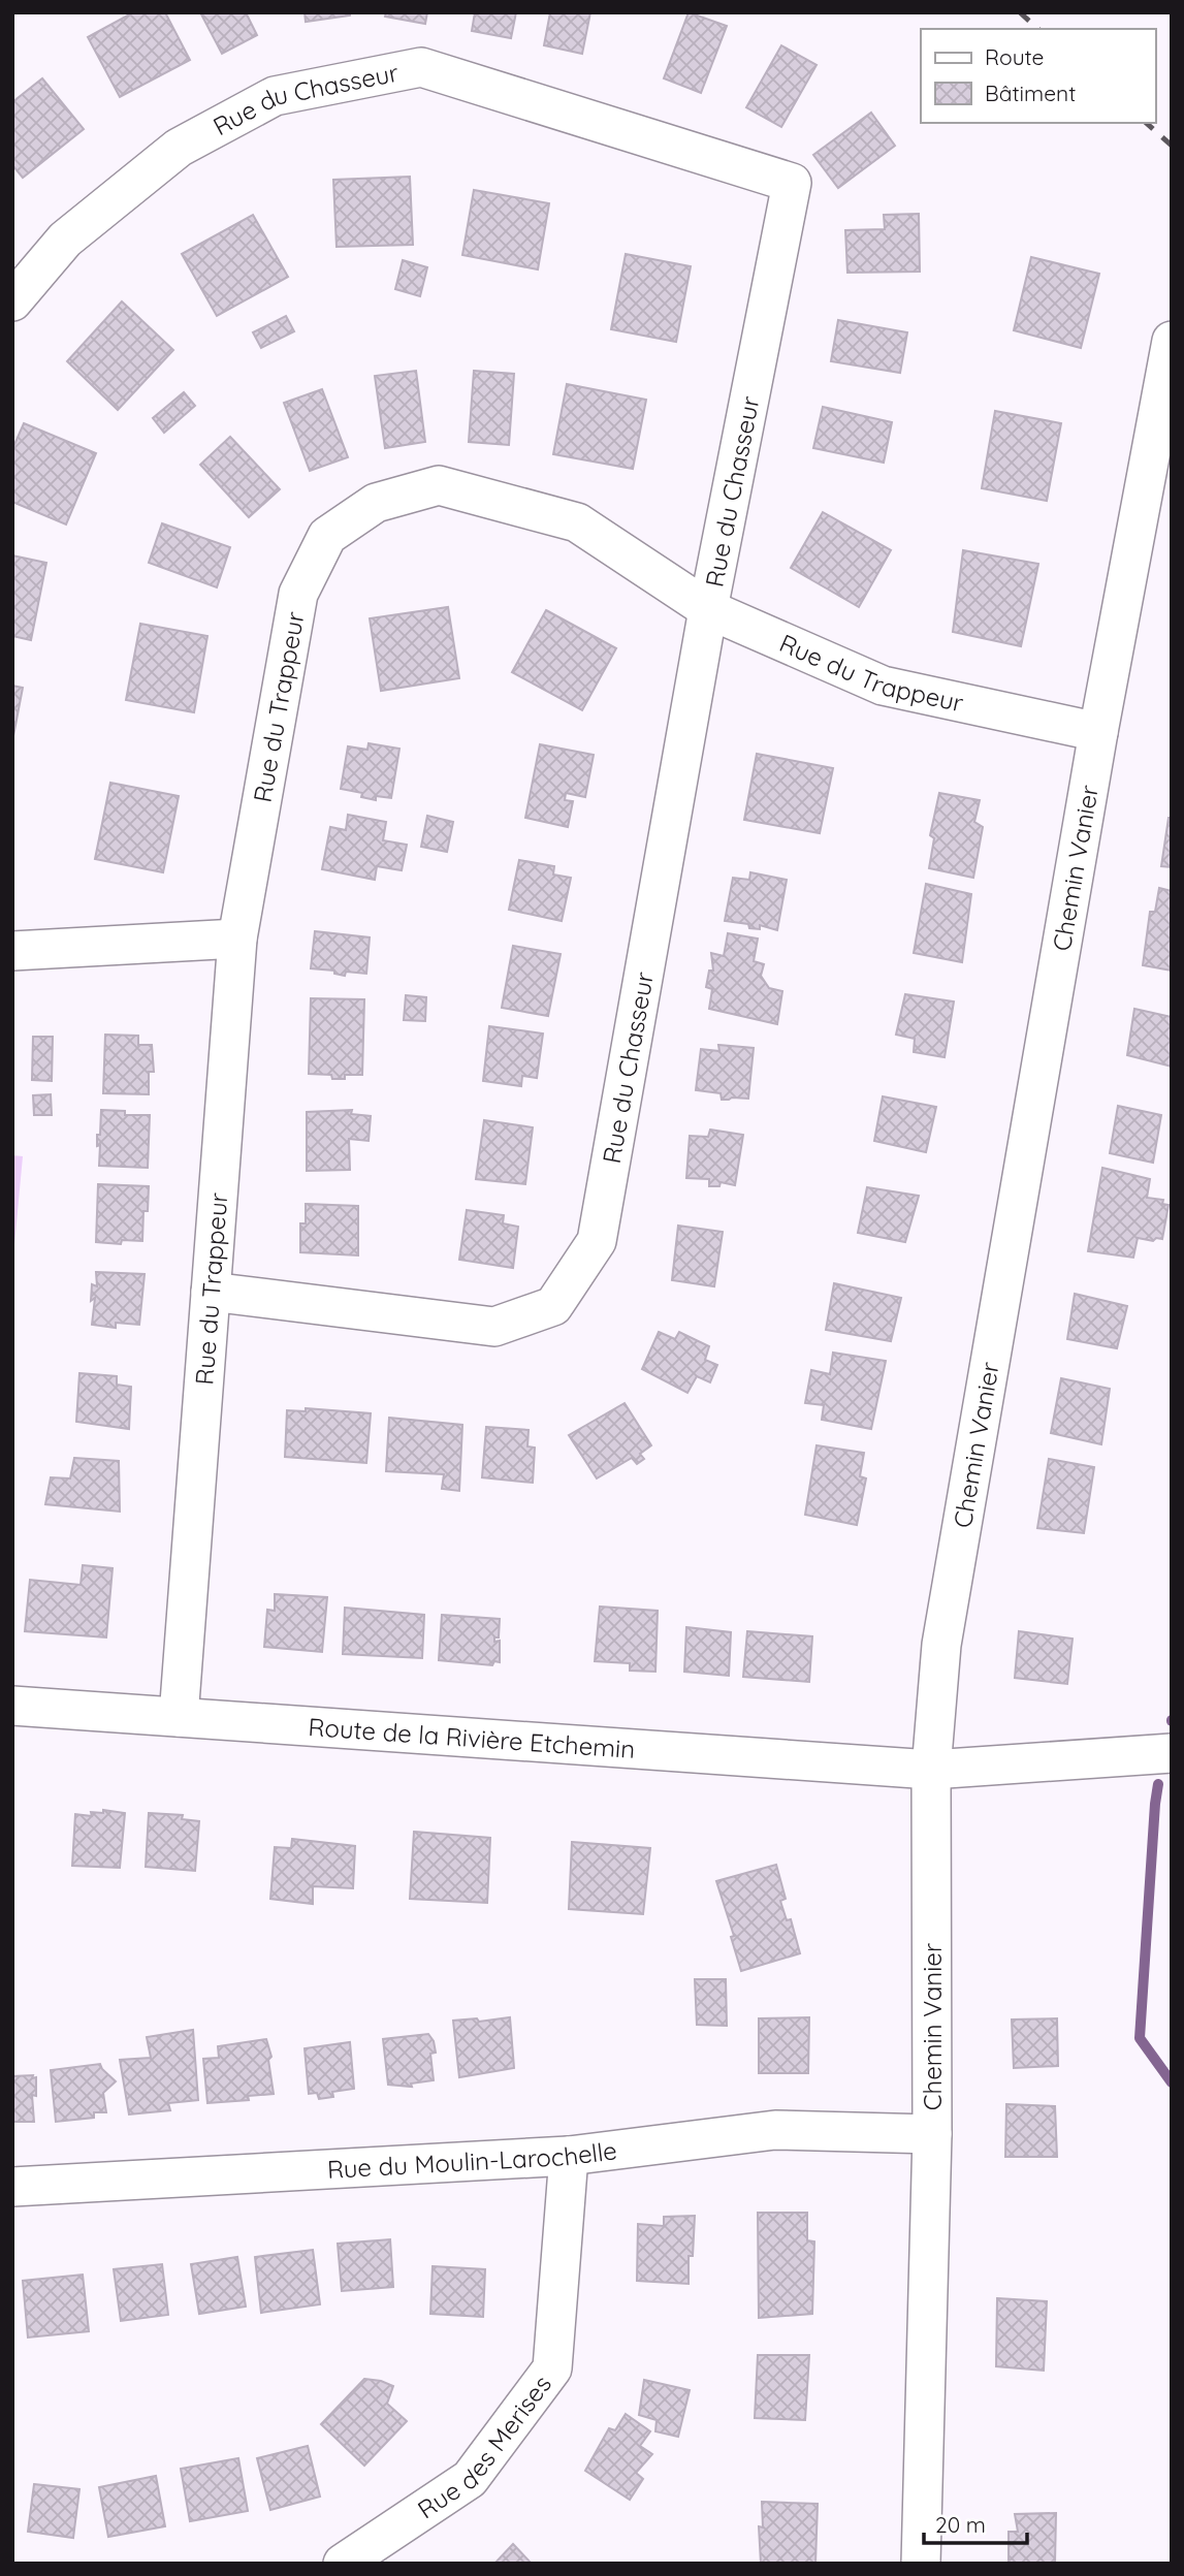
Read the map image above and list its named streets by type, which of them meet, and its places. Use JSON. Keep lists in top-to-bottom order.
{
  "streets": {
    "street": [
      "Rue du Chasseur",
      "Rue du Trappeur",
      "Chemin Vanier",
      "Route de la Rivière Etchemin",
      "Rue du Moulin-Larochelle",
      "Rue des Merises"
    ]
  },
  "crossings": [
    ["Rue du Chasseur", "Rue du Trappeur"],
    ["Rue du Trappeur", "Chemin Vanier"],
    ["Rue du Trappeur", "Route de la Rivière Etchemin"],
    ["Chemin Vanier", "Route de la Rivière Etchemin"],
    ["Chemin Vanier", "Rue du Moulin-Larochelle"],
    ["Rue du Moulin-Larochelle", "Rue des Merises"]
  ],
  "legend": ["Route", "Bâtiment"],
  "scale_bar": "20 m"
}
